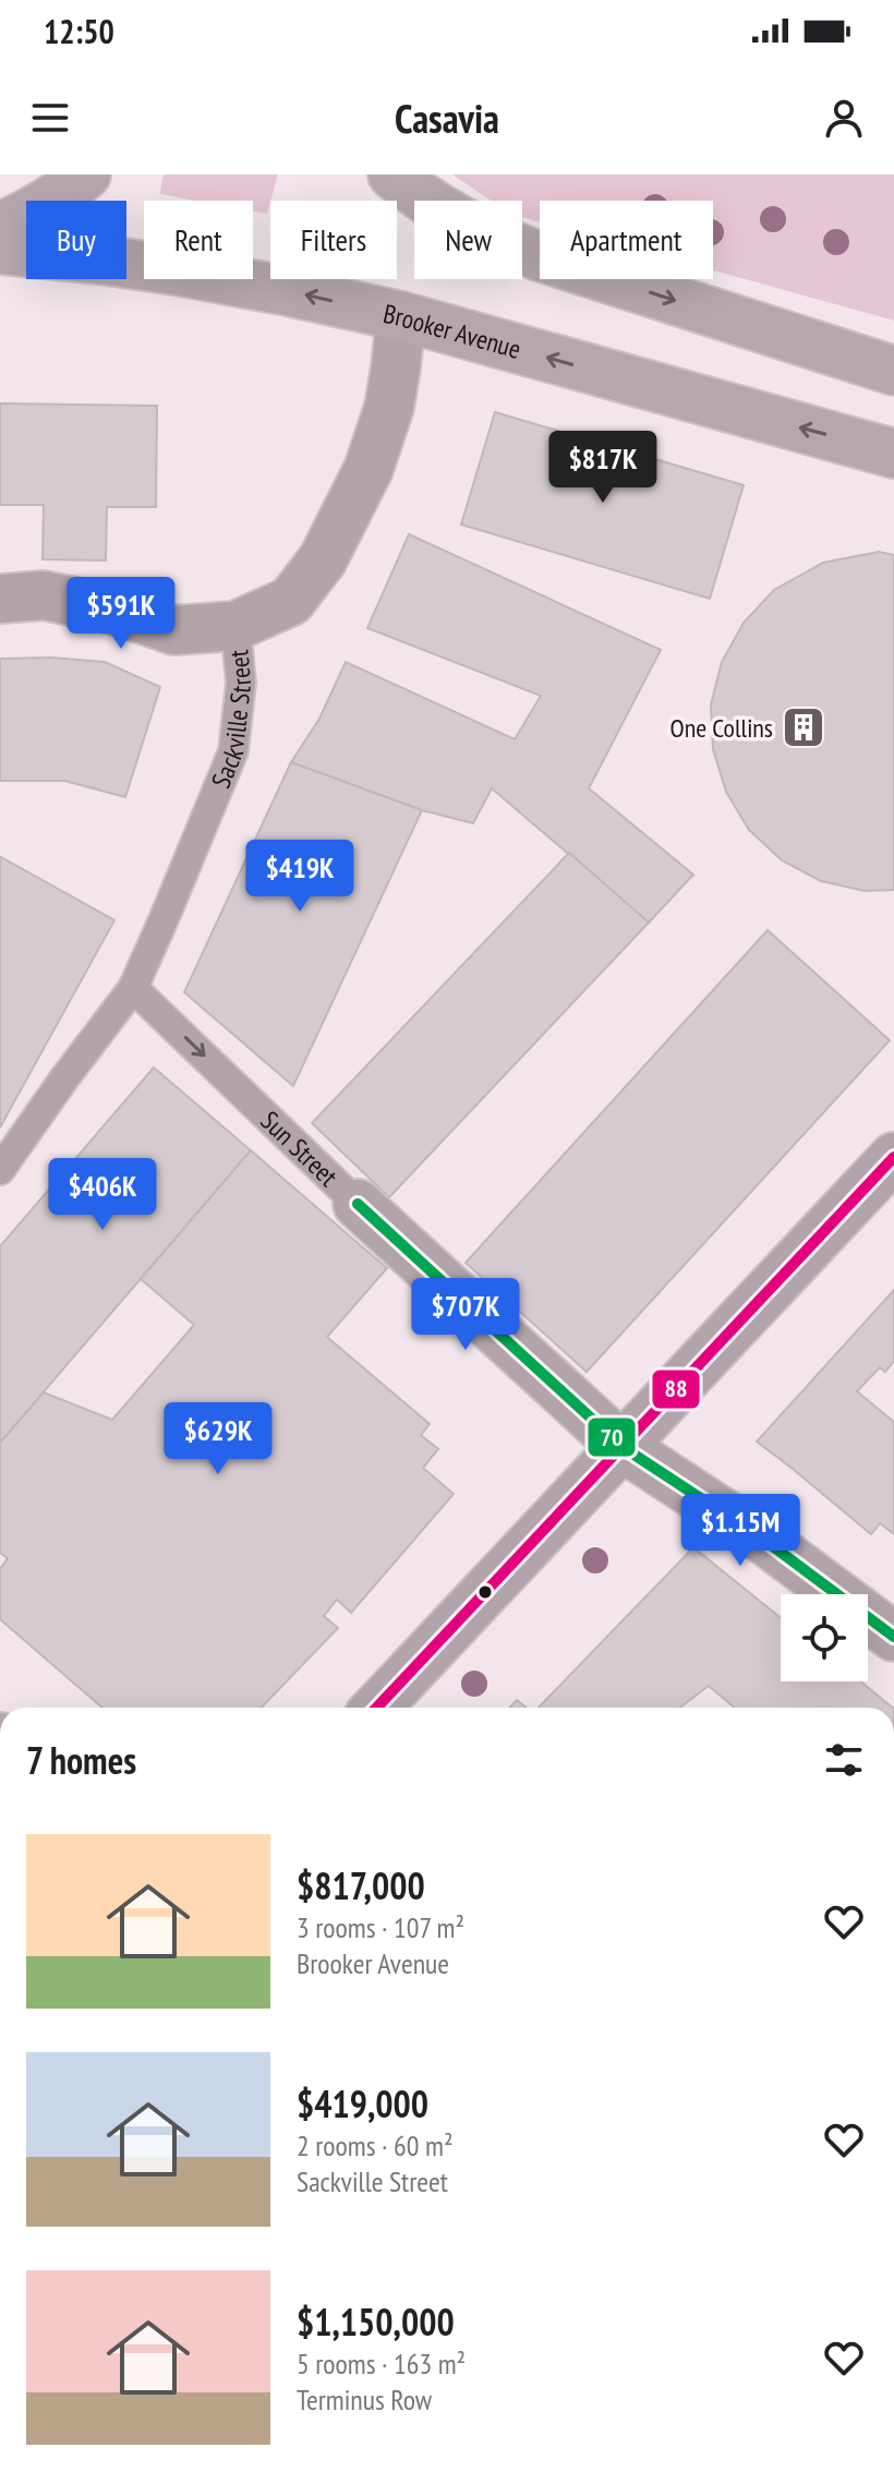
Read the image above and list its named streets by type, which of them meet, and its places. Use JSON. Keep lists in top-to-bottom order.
{
  "streets": {
    "highway": ["Brooker Avenue"],
    "street": ["Sackville Street", "Sun Street"]
  },
  "crossings": [
    ["Brooker Avenue", "Sackville Street"],
    ["Sackville Street", "Sun Street"]
  ],
  "places": {
    "building": ["One Collins"]
  },
  "lines": ["transit line 88", "transit line 70"],
  "page": {
    "status": "12:50",
    "header": "Casavia",
    "chip": [
      "Buy",
      "Rent",
      "Filters",
      "New",
      "Apartment"
    ],
    "price": [
      "$817K",
      "$591K",
      "$419K",
      "$406K",
      "$707K",
      "$629K",
      "$1.15M"
    ],
    "heading": "7 homes",
    "list": [
      {
        "name": "$817,000",
        "note": "3 rooms · 107 m² · Brooker Avenue"
      },
      {
        "name": "$419,000",
        "note": "2 rooms · 60 m² · Sackville Street"
      },
      {
        "name": "$1,150,000",
        "note": "5 rooms · 163 m² · Terminus Row"
      }
    ]
  }
}
